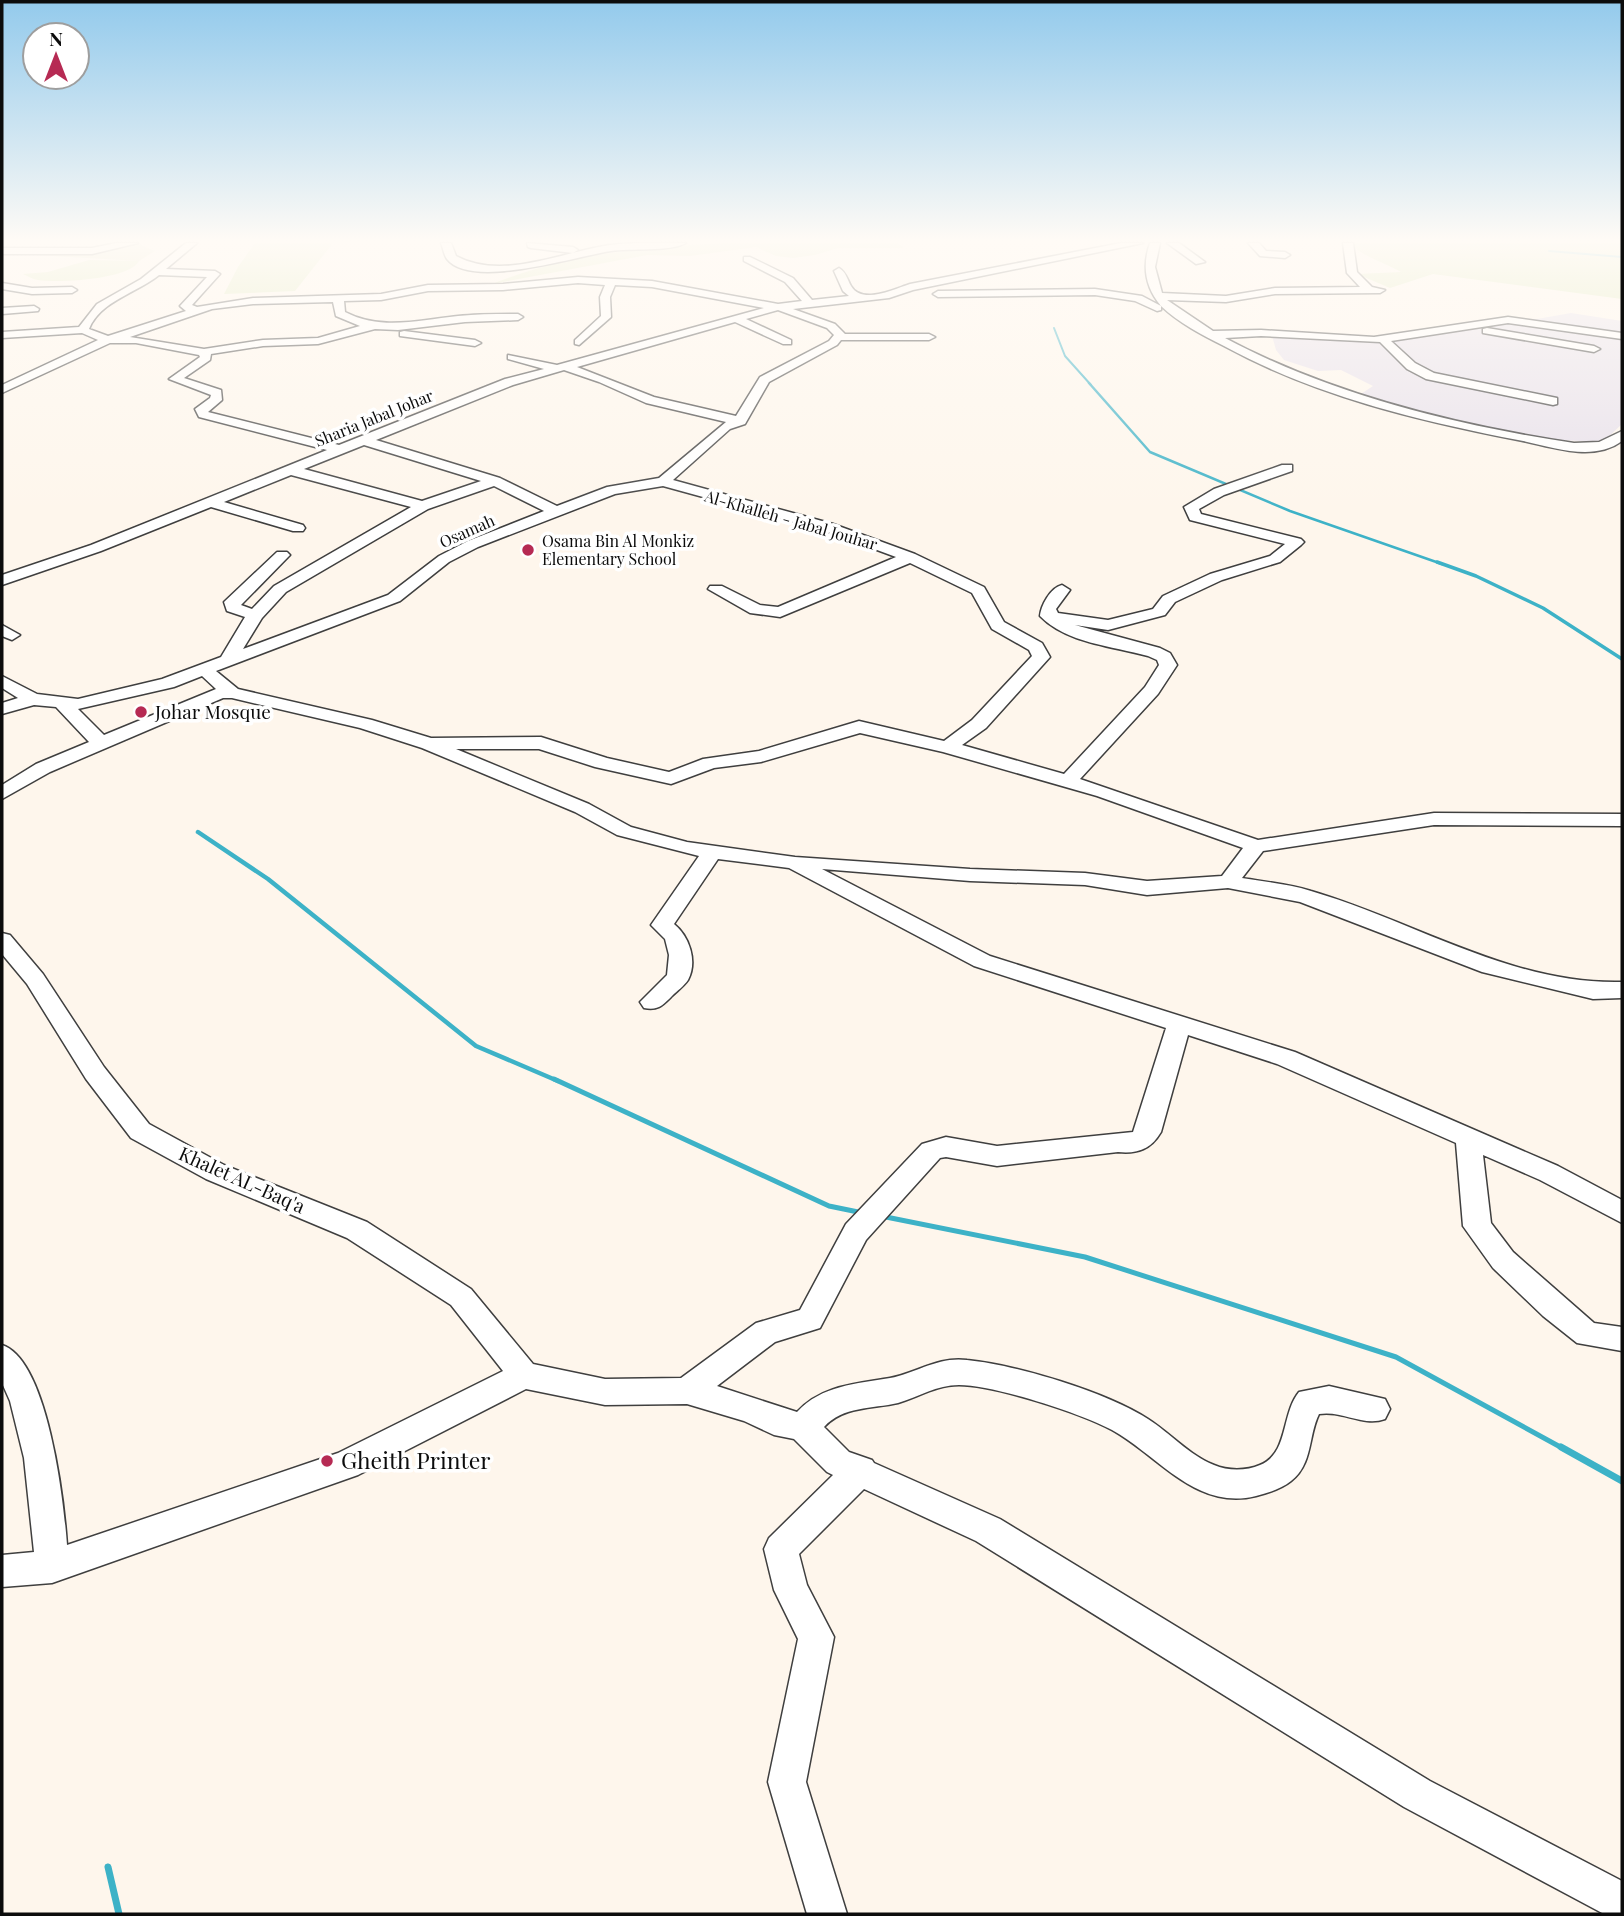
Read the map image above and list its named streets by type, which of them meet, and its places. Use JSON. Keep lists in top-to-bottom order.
{
  "streets": {
    "street": [
      "Sharia Jabal Johar",
      "Al-Khalleh - Jabal Jouhar",
      "Osamah",
      "Khalet AL-Baq'a"
    ]
  },
  "crossings": [
    ["Al-Khalleh - Jabal Jouhar", "Osamah"]
  ],
  "places": ["Osama Bin Al Monkiz Elementary School", "Johar Mosque", "Gheith Printer"],
  "north": "top"
}
